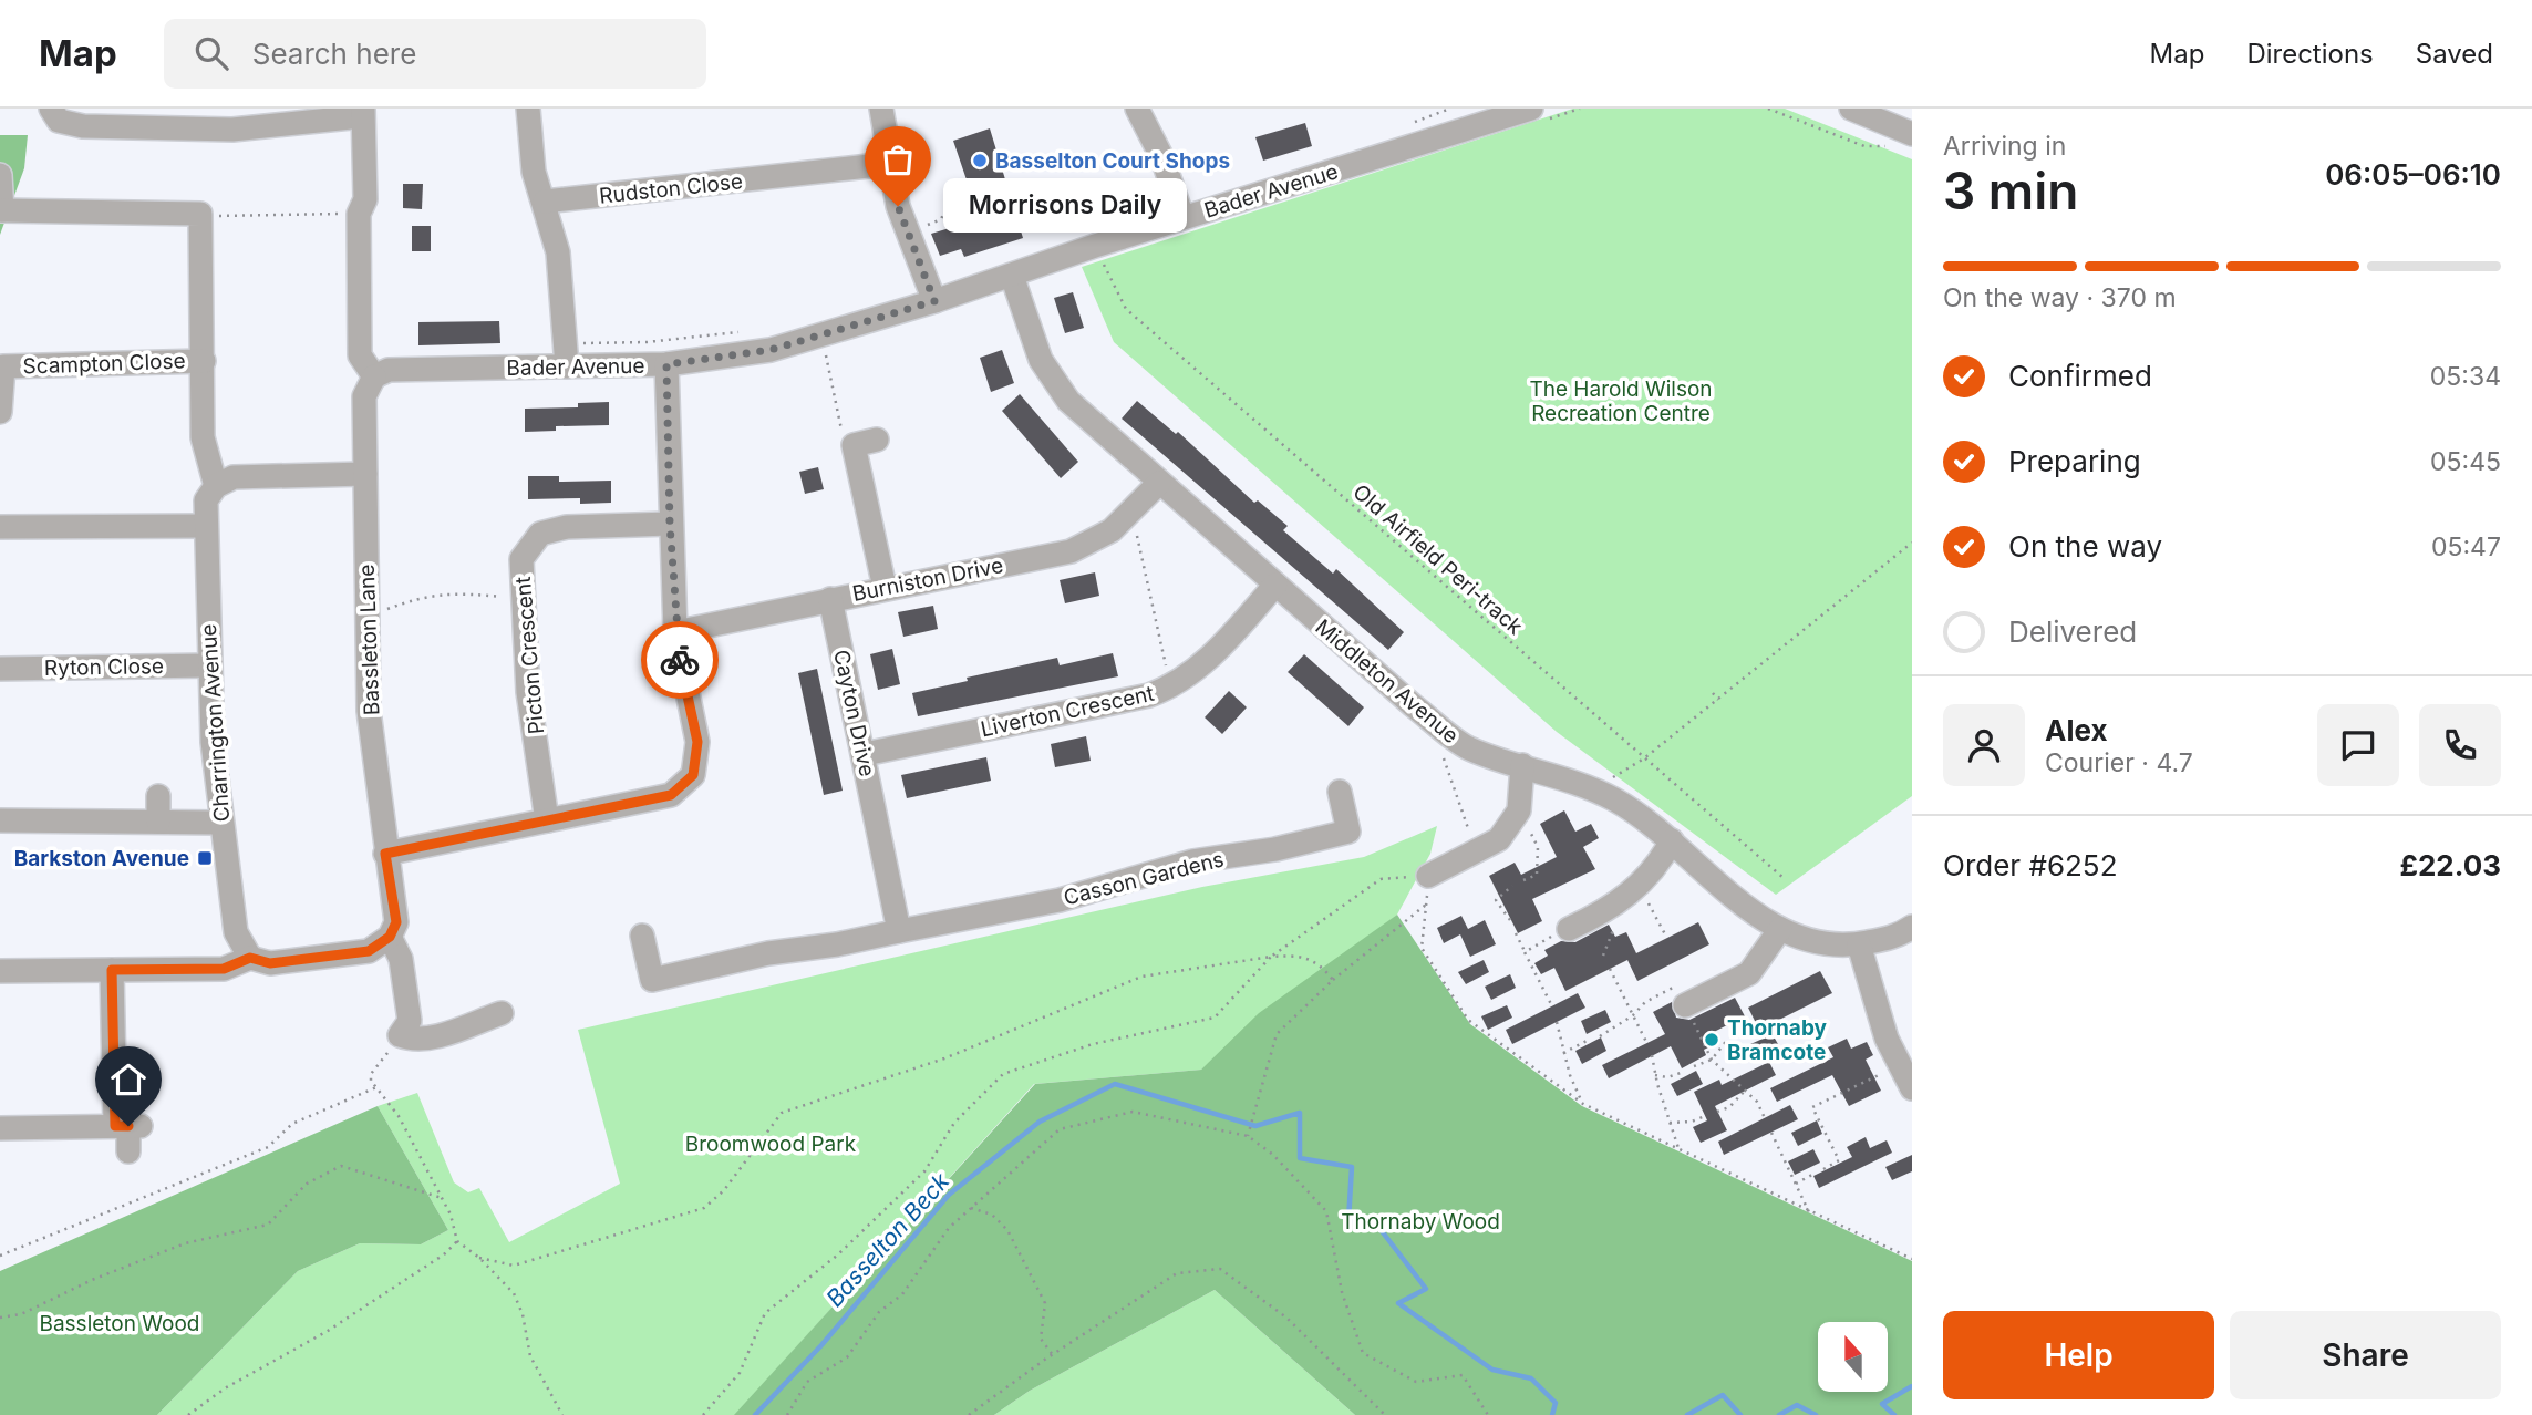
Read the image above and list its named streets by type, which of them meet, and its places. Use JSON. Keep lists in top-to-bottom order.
{
  "streets": {
    "street": [
      "Rudston Close",
      "Bader Avenue",
      "Scampton Close",
      "Burniston Drive",
      "Bassleton Lane",
      "Picton Crescent",
      "Ryton Close",
      "Middleton Avenue",
      "Liverton Crescent",
      "Cayton Drive",
      "Charrington Avenue",
      "Casson Gardens"
    ],
    "path": ["Old Airfield Peri-track"]
  },
  "crossings": [
    ["Bader Avenue", "Old Airfield Peri-track"],
    ["Bader Avenue", "Bassleton Lane"],
    ["Bader Avenue", "Middleton Avenue"],
    ["Burniston Drive", "Middleton Avenue"],
    ["Burniston Drive", "Cayton Drive"],
    ["Ryton Close", "Charrington Avenue"],
    ["Middleton Avenue", "Liverton Crescent"],
    ["Liverton Crescent", "Cayton Drive"],
    ["Cayton Drive", "Casson Gardens"]
  ],
  "water": ["Basselton Beck"],
  "parks": [
    "The Harold Wilson Recreation Centre",
    "Broomwood Park",
    "Thornaby Wood",
    "Bassleton Wood"
  ],
  "places": {
    "other": ["Basselton Court Shops", "Morrisons Daily", "Thornaby Bramcote"],
    "transit": ["Barkston Avenue"]
  },
  "north": "top",
  "page": {
    "header": "Map",
    "search": "Search here",
    "nav": ["Map", "Directions", "Saved"],
    "heading": ["3 min", "Arriving in", "06:05–06:10"],
    "panel": [
      "Alex",
      "Courier · 4.7",
      "Order #6252",
      "£22.03"
    ],
    "bubble": "Morrisons Daily",
    "bar": "On the way · 370 m",
    "list": [
      ["Confirmed", "05:34"],
      ["Preparing", "05:45"],
      ["On the way", "05:47"],
      "Delivered"
    ],
    "buttons": ["Help", "Share"]
  }
}
